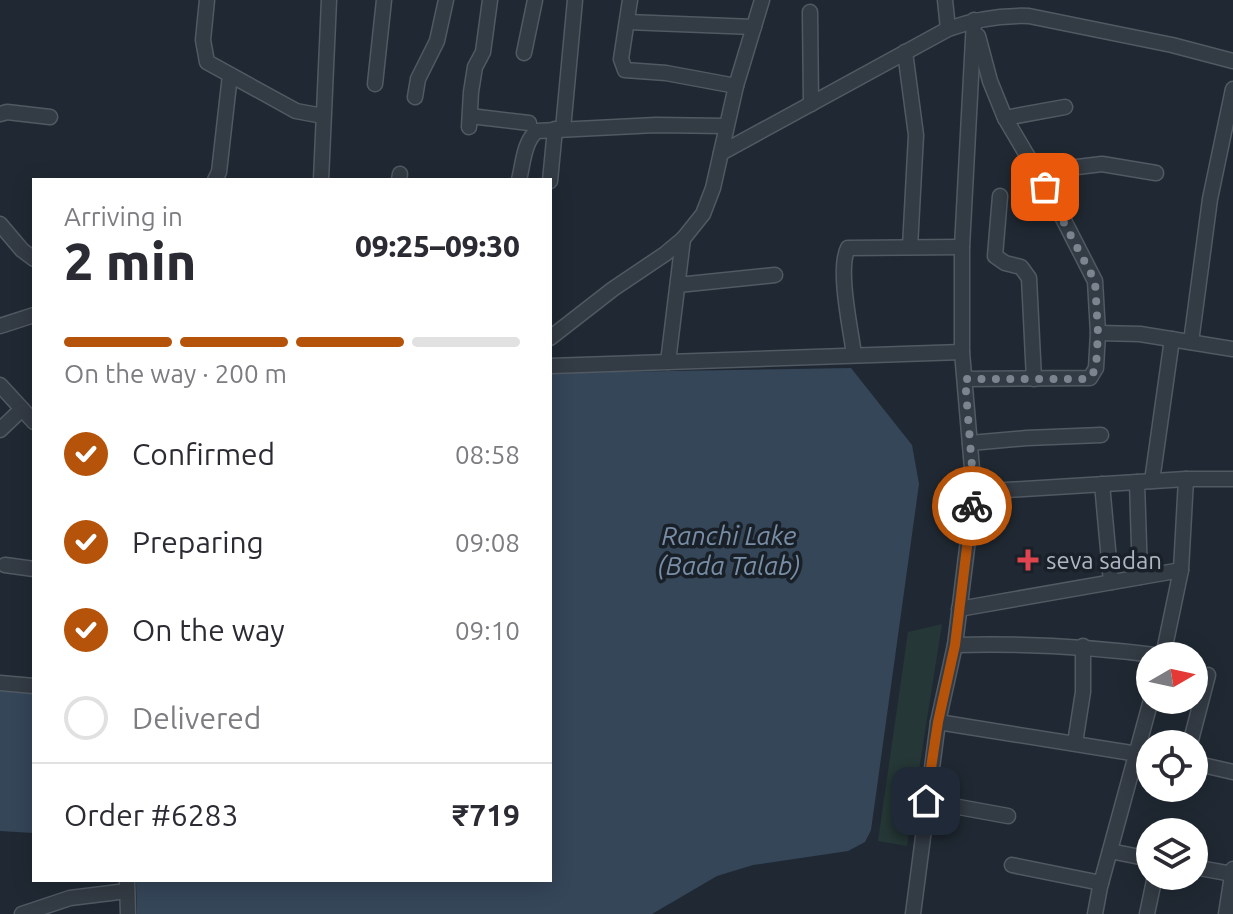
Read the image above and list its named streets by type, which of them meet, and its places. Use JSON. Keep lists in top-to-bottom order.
{
  "water": ["Ranchi Lake (Bada Talab)"],
  "places": {
    "health": ["seva sadan"]
  },
  "north": "right",
  "page": {
    "heading": ["2 min", "Arriving in", "09:25–09:30"],
    "panel": ["Order #6283", "₹719"],
    "bar": "On the way · 200 m",
    "list": [
      ["Confirmed", "08:58"],
      ["Preparing", "09:08"],
      ["On the way", "09:10"],
      "Delivered"
    ]
  }
}
